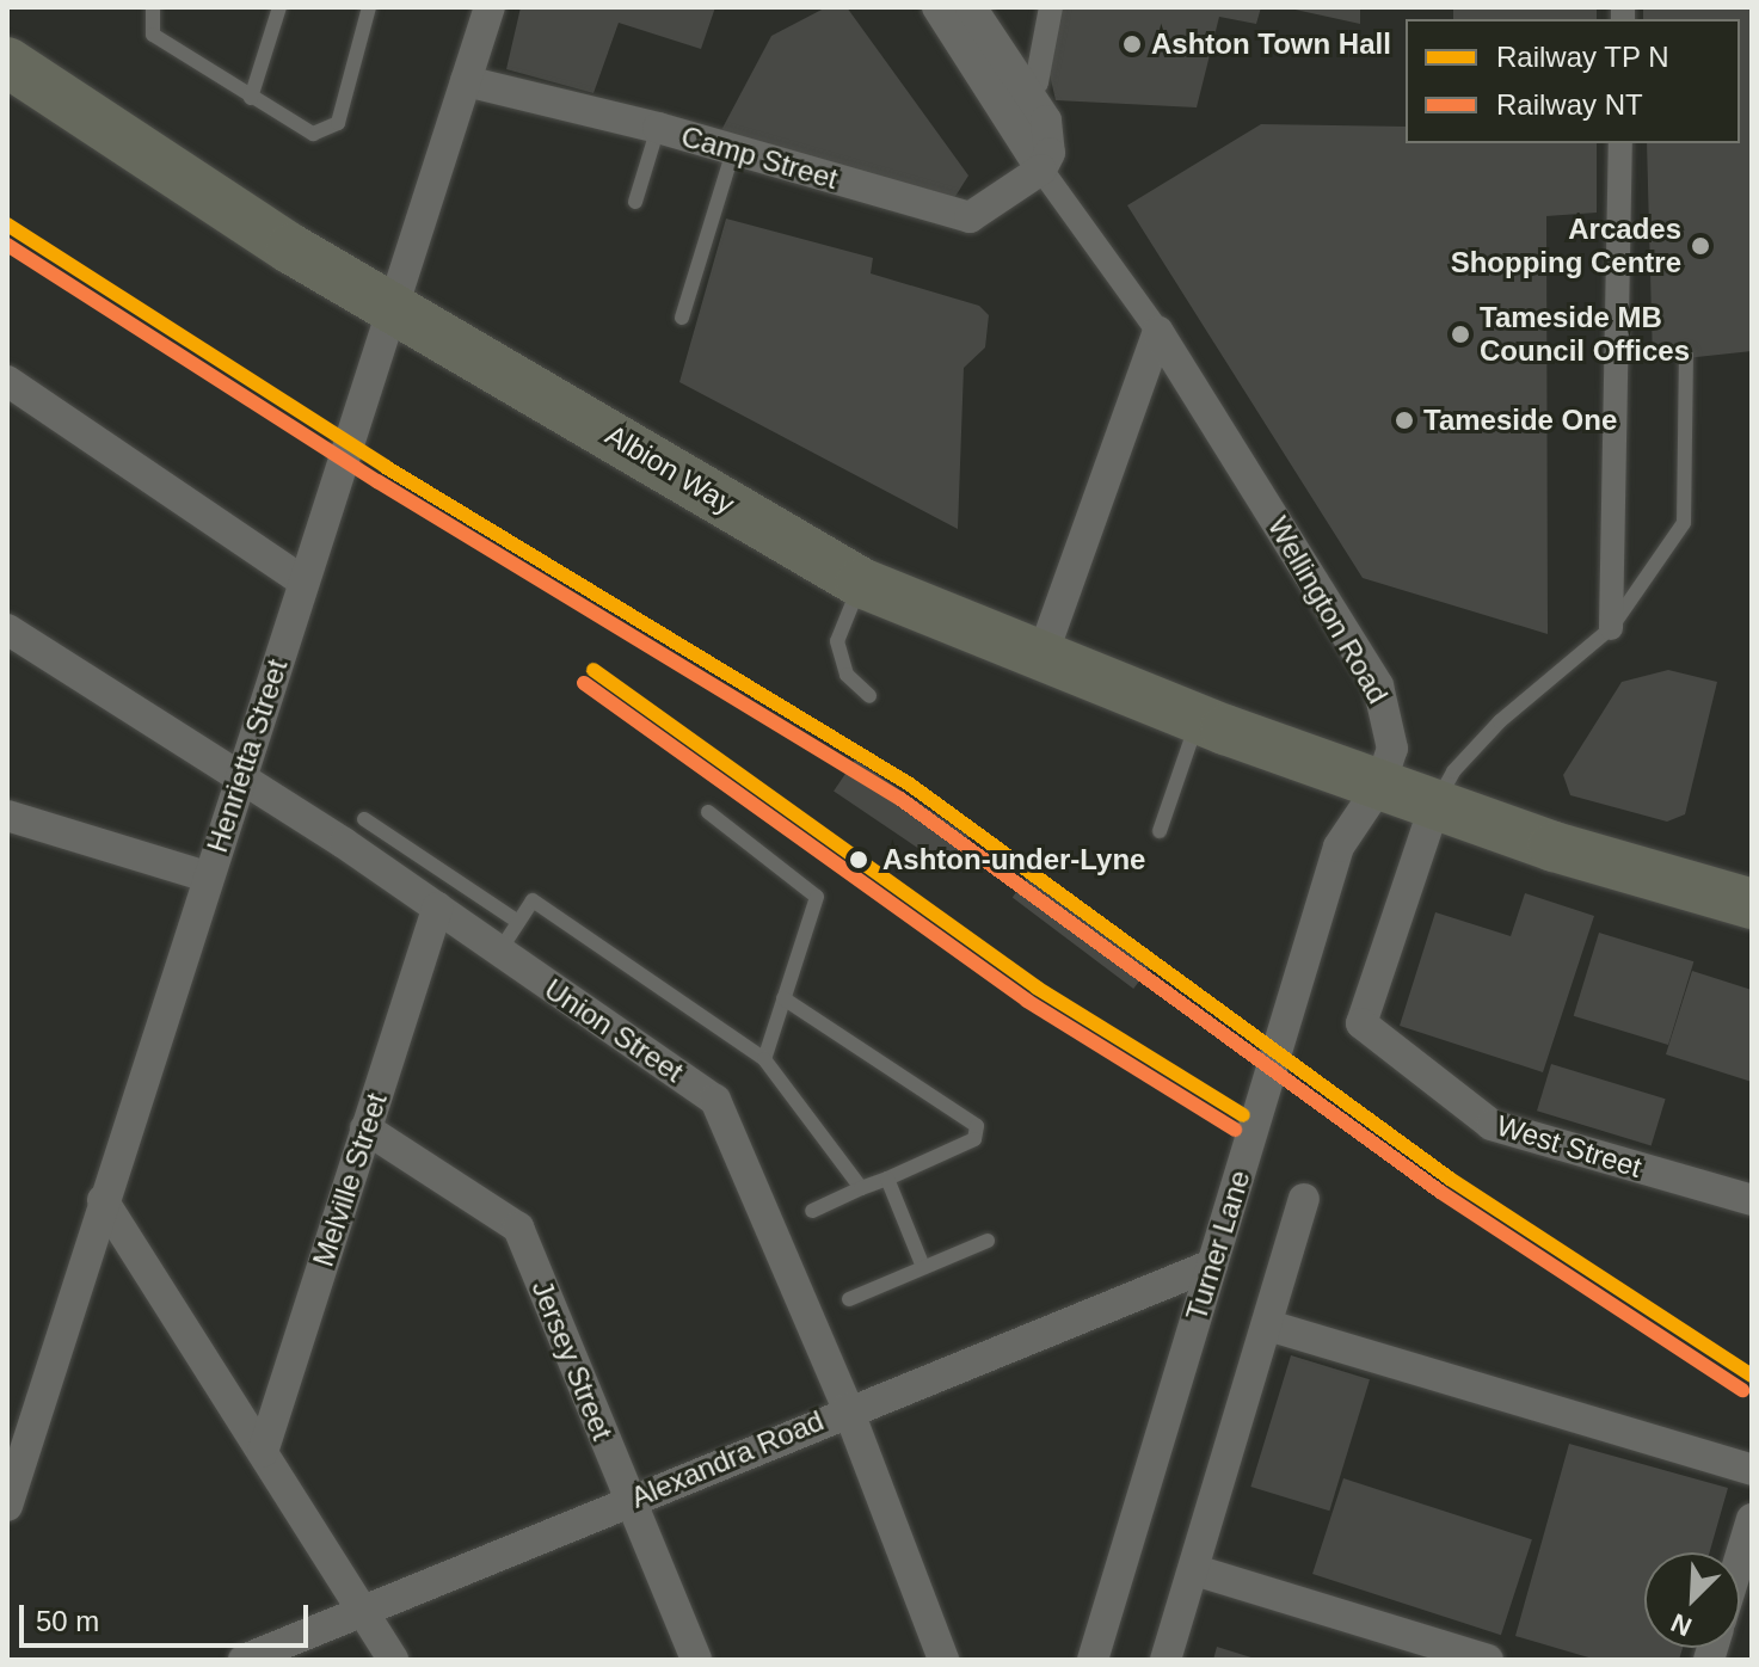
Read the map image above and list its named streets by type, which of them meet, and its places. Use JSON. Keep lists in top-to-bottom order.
{
  "streets": {
    "highway": ["Albion Way"],
    "street": [
      "Camp Street",
      "Wellington Road",
      "Henrietta Street",
      "Union Street",
      "West Street",
      "Melville Street",
      "Turner Lane",
      "Jersey Street",
      "Alexandra Road"
    ]
  },
  "crossings": [
    ["Camp Street", "Wellington Road"],
    ["Camp Street", "Henrietta Street"],
    ["Albion Way", "Wellington Road"],
    ["Albion Way", "Henrietta Street"],
    ["Albion Way", "Turner Lane"],
    ["Wellington Road", "Turner Lane"],
    ["Henrietta Street", "Union Street"],
    ["Union Street", "Melville Street"],
    ["Union Street", "Alexandra Road"],
    ["Melville Street", "Jersey Street"],
    ["Turner Lane", "Alexandra Road"],
    ["Jersey Street", "Alexandra Road"]
  ],
  "places": [
    "Ashton Town Hall",
    "Arcades Shopping Centre",
    "Tameside MB Council Offices",
    "Tameside One",
    "Ashton-under-Lyne"
  ],
  "lines": ["rail line NT"],
  "legend": ["Railway TP N", "Railway NT"],
  "scale_bar": "50 m",
  "north": "bottom left"
}
